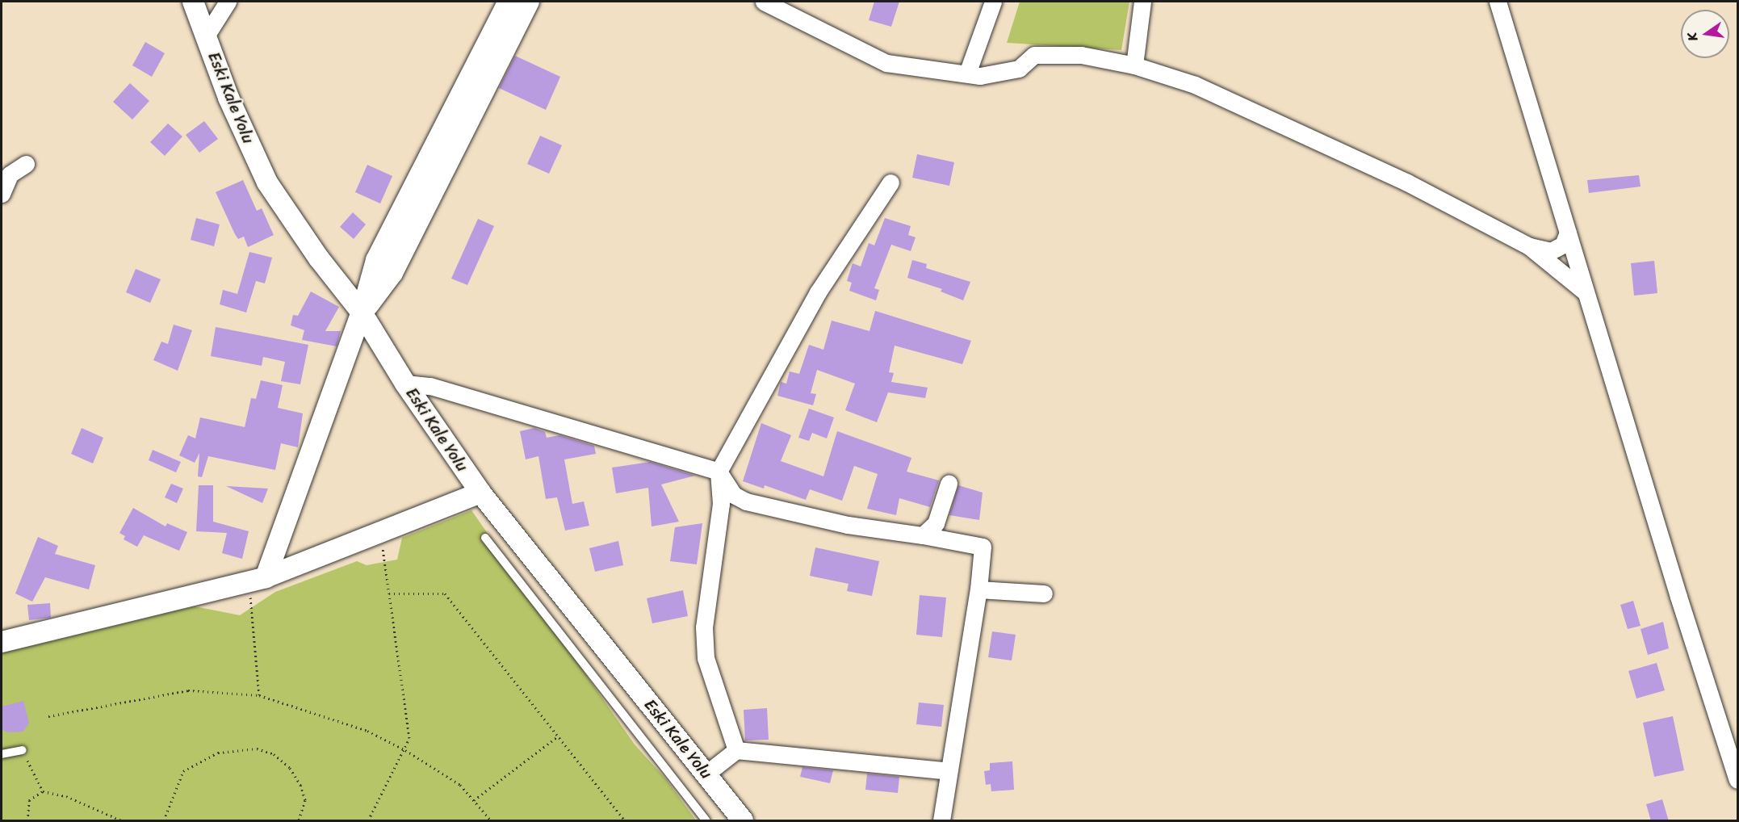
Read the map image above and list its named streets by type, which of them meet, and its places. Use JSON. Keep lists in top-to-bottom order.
{
  "streets": {
    "street": ["Eski Kale Yolu"]
  },
  "north": "left"
}
